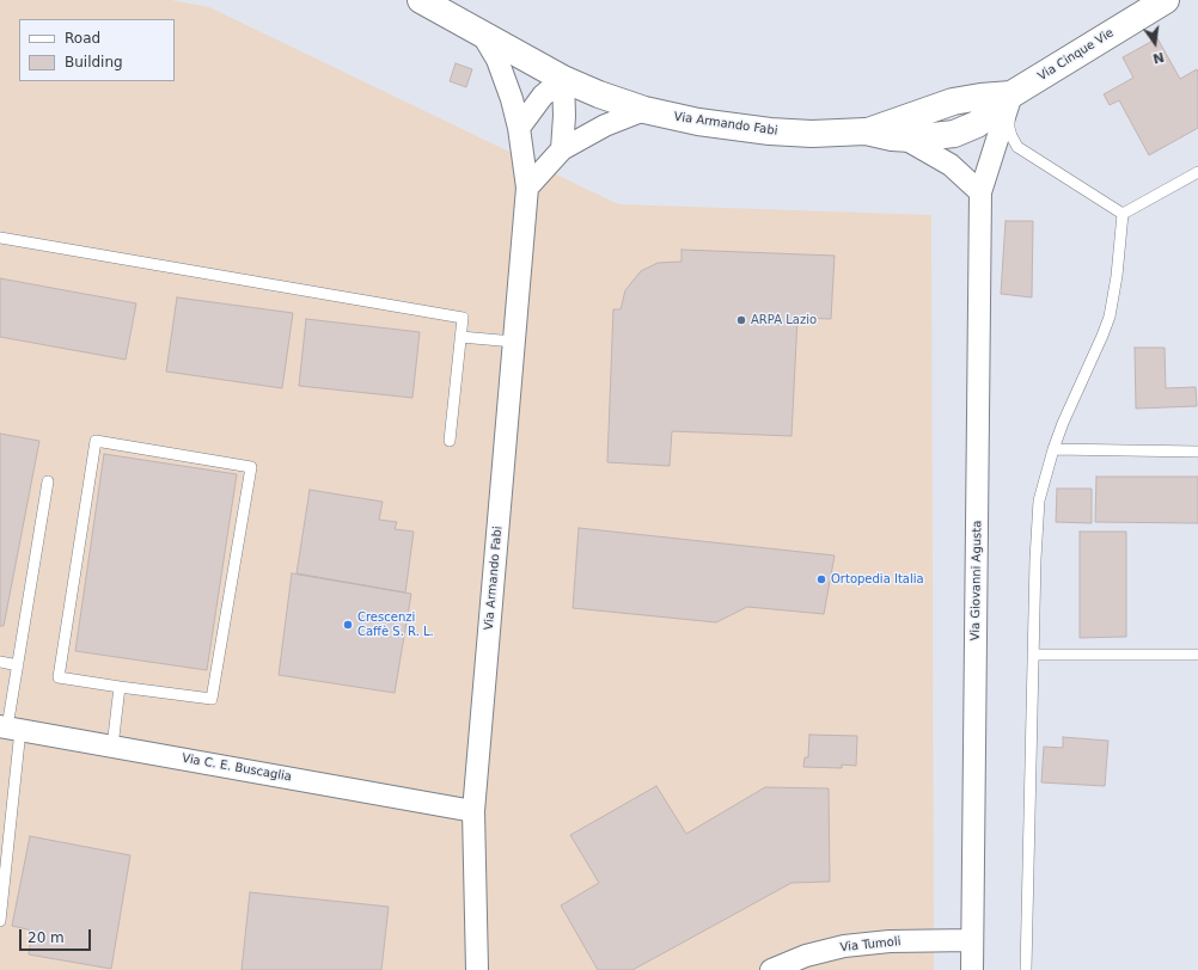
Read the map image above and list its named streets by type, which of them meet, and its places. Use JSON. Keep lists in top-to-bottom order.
{
  "streets": {
    "street": [
      "Via Cinque Vie",
      "Via Armando Fabi",
      "Via Giovanni Agusta",
      "Via C. E. Buscaglia",
      "Via Tumoli"
    ]
  },
  "crossings": [
    ["Via Cinque Vie", "Via Armando Fabi"],
    ["Via Cinque Vie", "Via Giovanni Agusta"],
    ["Via Armando Fabi", "Via C. E. Buscaglia"],
    ["Via Giovanni Agusta", "Via Tumoli"]
  ],
  "places": ["ARPA Lazio", "Ortopedia Italia", "Crescenzi Caffè S. R. L."],
  "legend": ["Road", "Building"],
  "scale_bar": "20 m",
  "north": "bottom"
}
